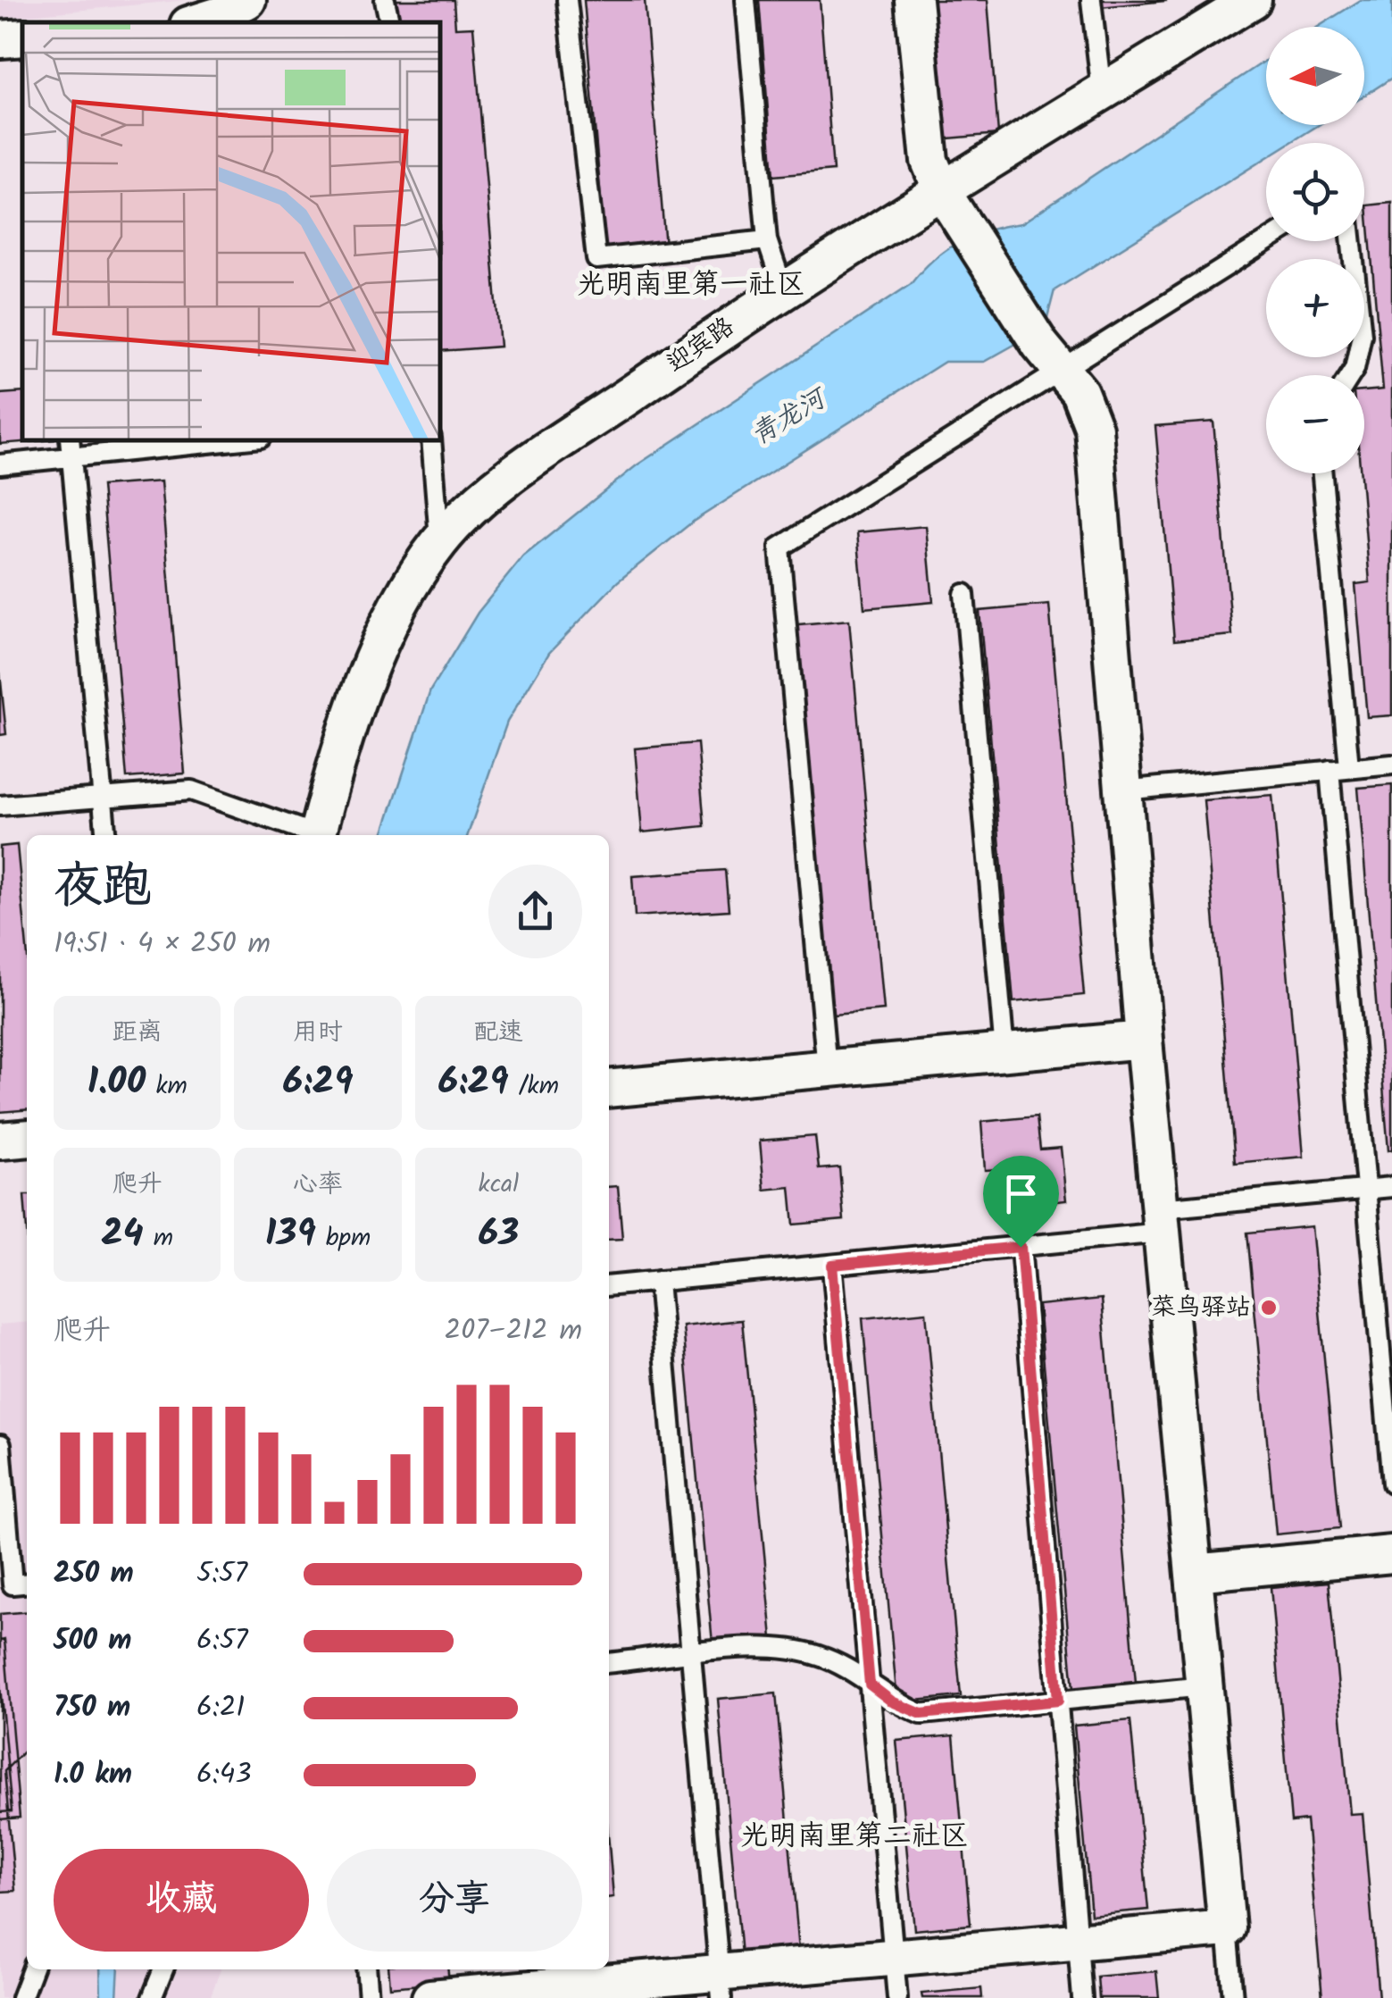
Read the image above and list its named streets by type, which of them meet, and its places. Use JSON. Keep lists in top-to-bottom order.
{
  "streets": {
    "street": ["迎宾路"]
  },
  "districts": ["光明南里第一社区", "光明南里第二社区"],
  "water": ["青龙河"],
  "places": ["菜鸟驿站"],
  "north": "left",
  "page": {
    "map_buttons": ["+", "−"],
    "heading": ["夜跑", "19:51 · 4 × 250 m"],
    "stats": [
      ["距离", "1.00 km"],
      ["用时", "6:29"],
      ["配速", "6:29 /km"],
      ["爬升", "24 m"],
      ["心率", "139 bpm"],
      ["kcal", "63"]
    ],
    "chart": ["爬升", "207–212 m"],
    "list": [
      {
        "name": "250 m",
        "note": "5:57"
      },
      {
        "name": "500 m",
        "note": "6:57"
      },
      {
        "name": "750 m",
        "note": "6:21"
      },
      {
        "name": "1.0 km",
        "note": "6:43"
      }
    ],
    "buttons": ["收藏", "分享"]
  }
}
